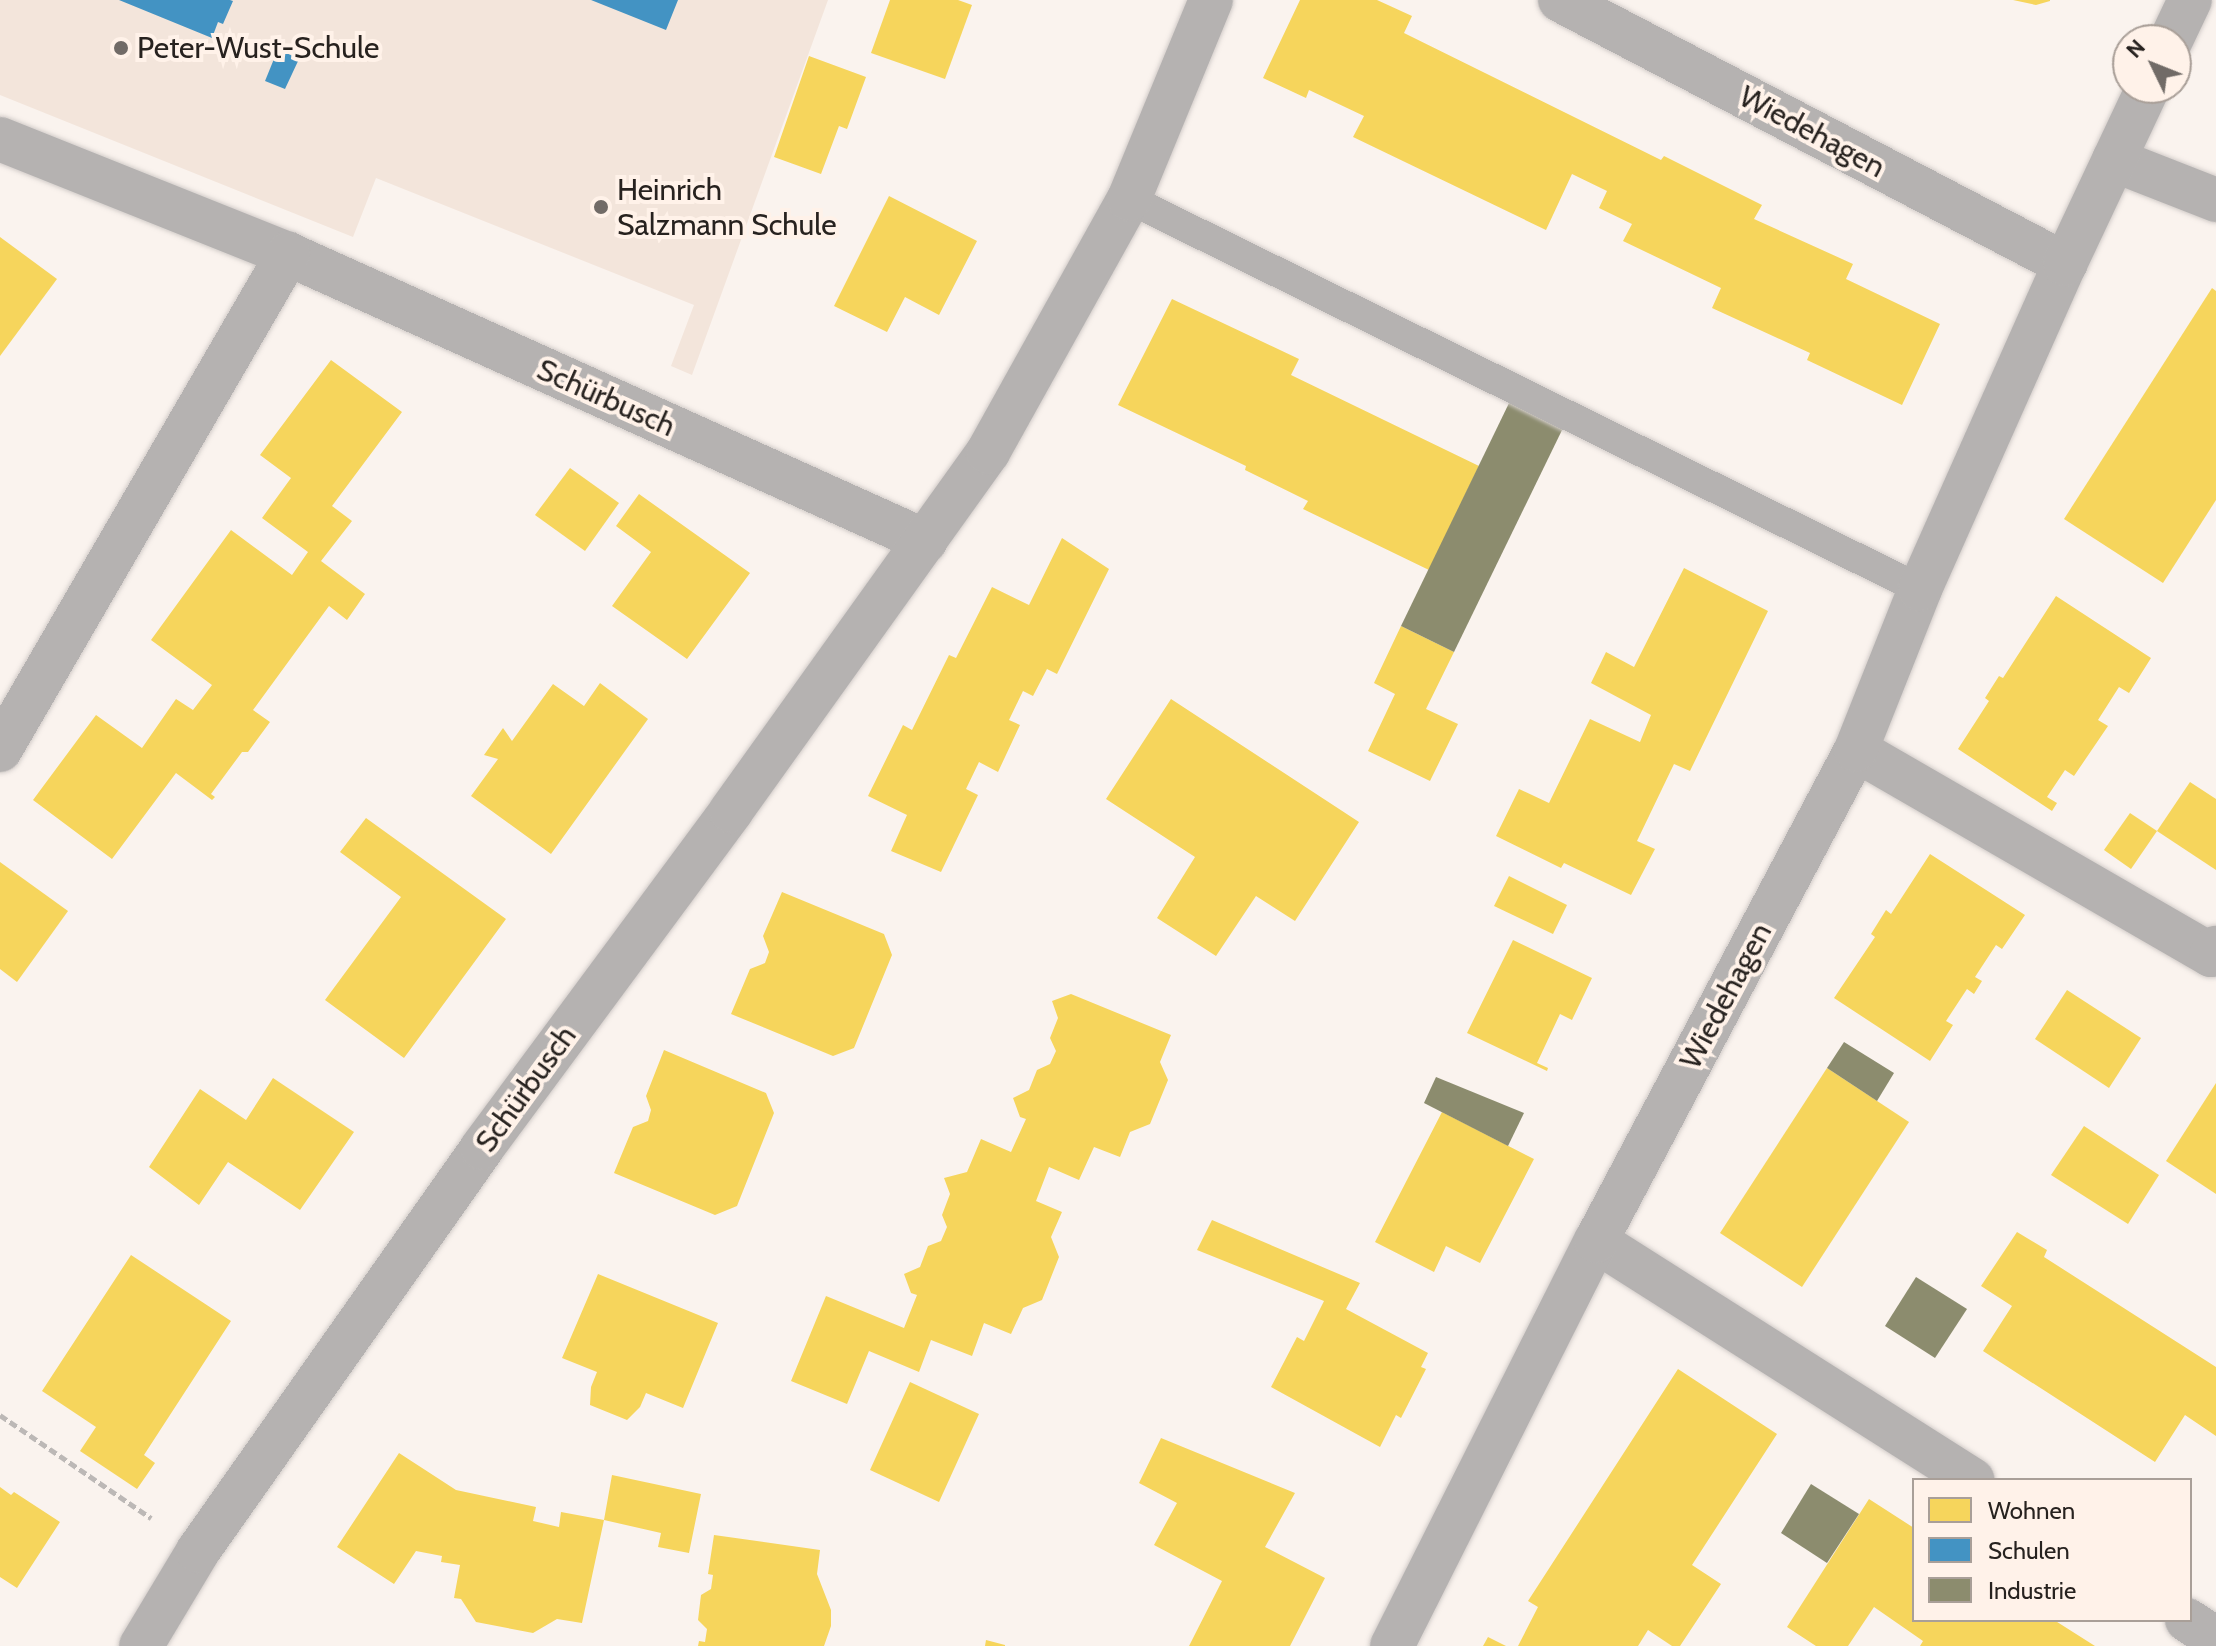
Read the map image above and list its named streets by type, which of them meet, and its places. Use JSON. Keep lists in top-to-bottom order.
{
  "streets": {
    "street": ["Wiedehagen", "Schürbusch"]
  },
  "places": ["Peter-Wust-Schule", "Heinrich Salzmann Schule"],
  "legend": ["Wohnen", "Schulen", "Industrie"],
  "north": "top left"
}
